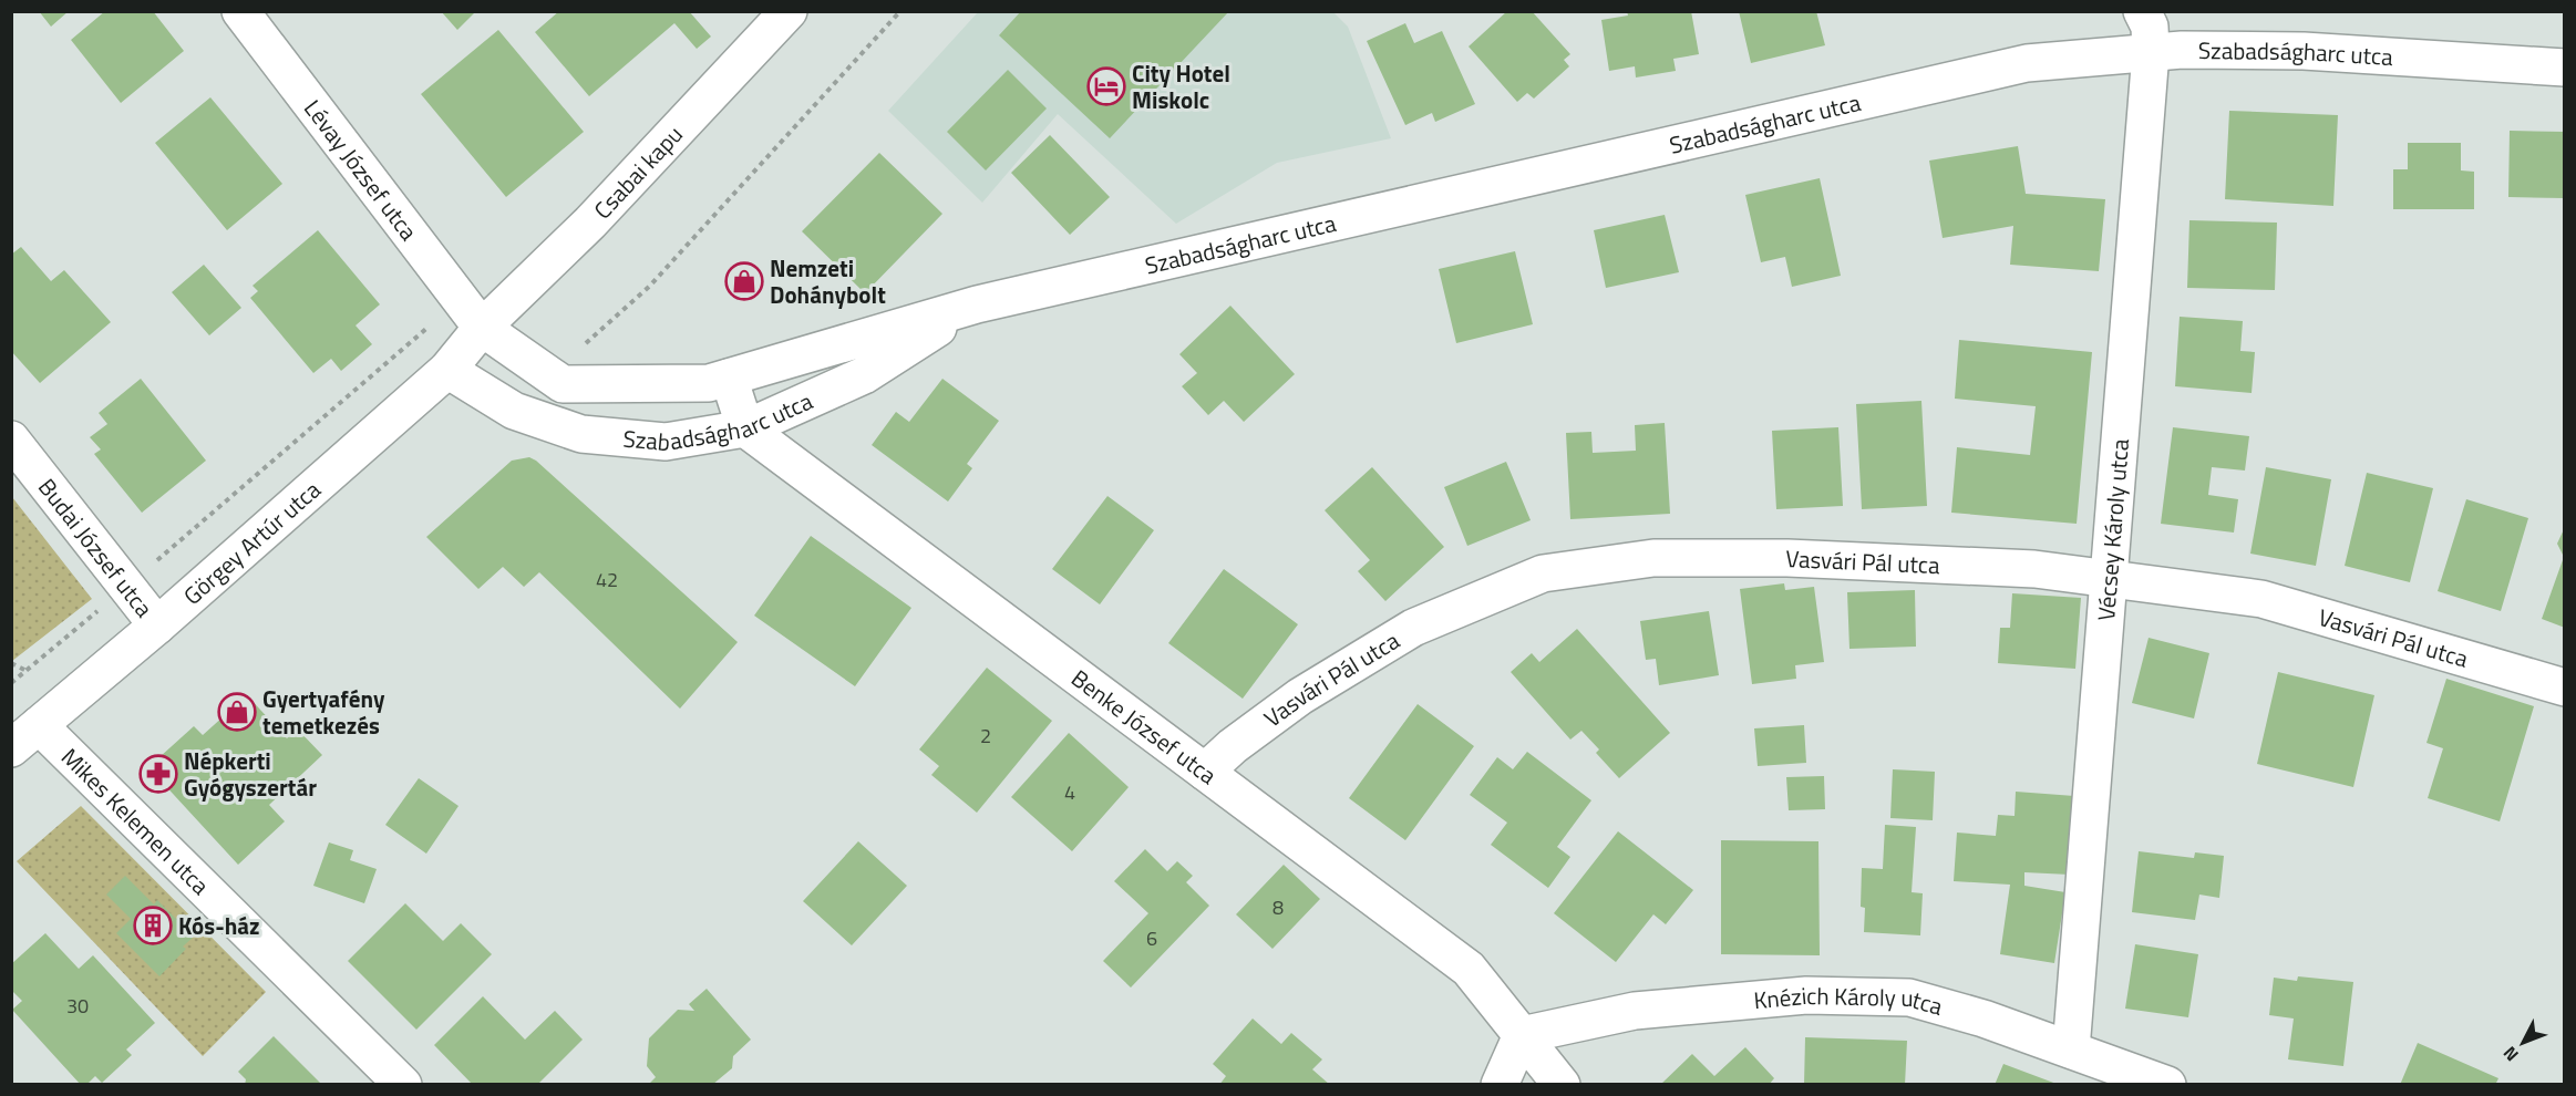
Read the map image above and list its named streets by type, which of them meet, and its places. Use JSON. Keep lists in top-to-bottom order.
{
  "streets": {
    "street": [
      "Szabadságharc utca",
      "Lévay József utca",
      "Csabai kapu",
      "Vécsey Károly utca",
      "Görgey Artúr utca",
      "Budai József utca",
      "Vasvári Pál utca",
      "Benke József utca",
      "Mikes Kelemen utca",
      "Knézich Károly utca"
    ]
  },
  "crossings": [
    ["Szabadságharc utca", "Lévay József utca"],
    ["Szabadságharc utca", "Csabai kapu"],
    ["Szabadságharc utca", "Vécsey Károly utca"],
    ["Szabadságharc utca", "Görgey Artúr utca"],
    ["Szabadságharc utca", "Benke József utca"],
    ["Lévay József utca", "Csabai kapu"],
    ["Lévay József utca", "Görgey Artúr utca"],
    ["Csabai kapu", "Görgey Artúr utca"],
    ["Vécsey Károly utca", "Vasvári Pál utca"],
    ["Vécsey Károly utca", "Knézich Károly utca"],
    ["Görgey Artúr utca", "Budai József utca"],
    ["Görgey Artúr utca", "Mikes Kelemen utca"],
    ["Vasvári Pál utca", "Benke József utca"],
    ["Benke József utca", "Knézich Károly utca"]
  ],
  "places": {
    "hotel": ["City Hotel Miskolc"],
    "shop": ["Nemzeti Dohánybolt", "Gyertyafény temetkezés"],
    "pharmacy": ["Népkerti Gyógyszertár"],
    "building": ["Kós-ház"]
  },
  "house_numbers": [
    "42",
    "2",
    "4",
    "8",
    "6",
    "30"
  ],
  "north": "bottom left"
}
